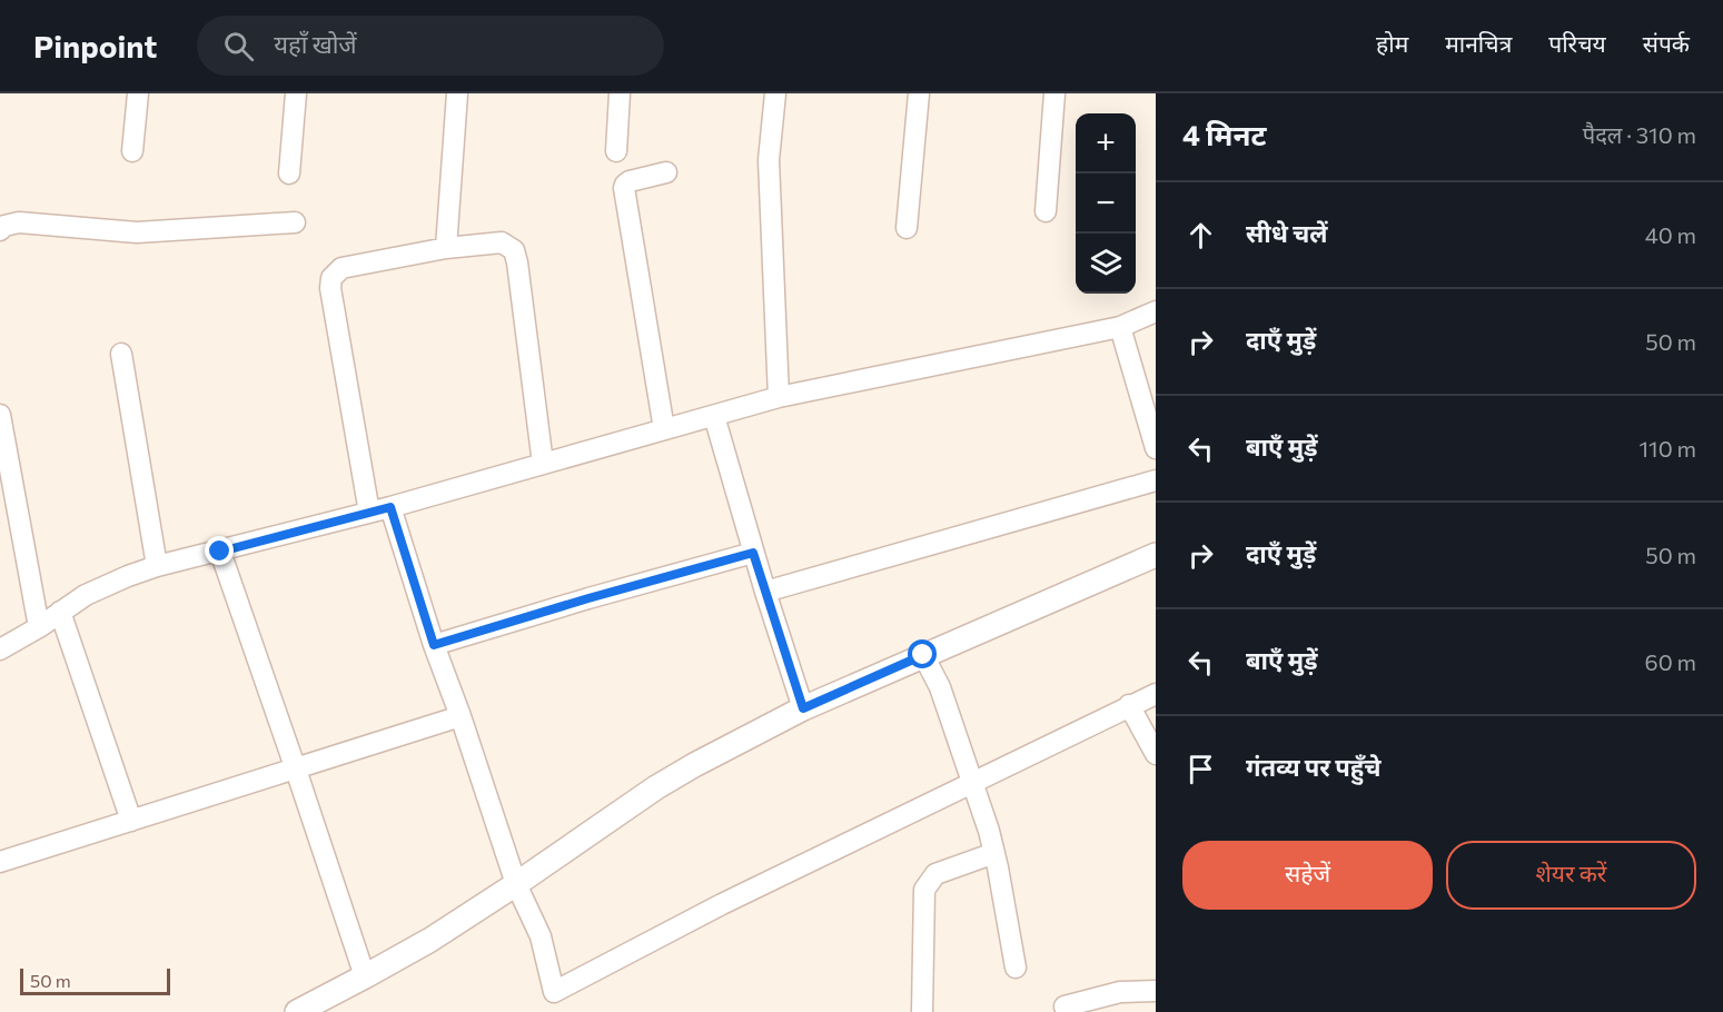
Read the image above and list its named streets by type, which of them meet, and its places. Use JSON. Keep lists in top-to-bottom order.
{
  "scale_bar": "50 m",
  "page": {
    "header": "Pinpoint",
    "search": "यहाँ खोजें",
    "nav": [
      "होम",
      "मानचित्र",
      "परिचय",
      "संपर्क"
    ],
    "heading": ["4 मिनट", "पैदल · 310 m"],
    "map_buttons": ["+", "−"],
    "list": [
      ["सीधे चलें", "40 m"],
      ["दाएँ मुड़ें", "50 m"],
      ["बाएँ मुड़ें", "110 m"],
      ["दाएँ मुड़ें", "50 m"],
      ["बाएँ मुड़ें", "60 m"],
      "गंतव्य पर पहुँचे"
    ],
    "buttons": ["सहेजें", "शेयर करें"],
    "scale": "50 m"
  }
}
